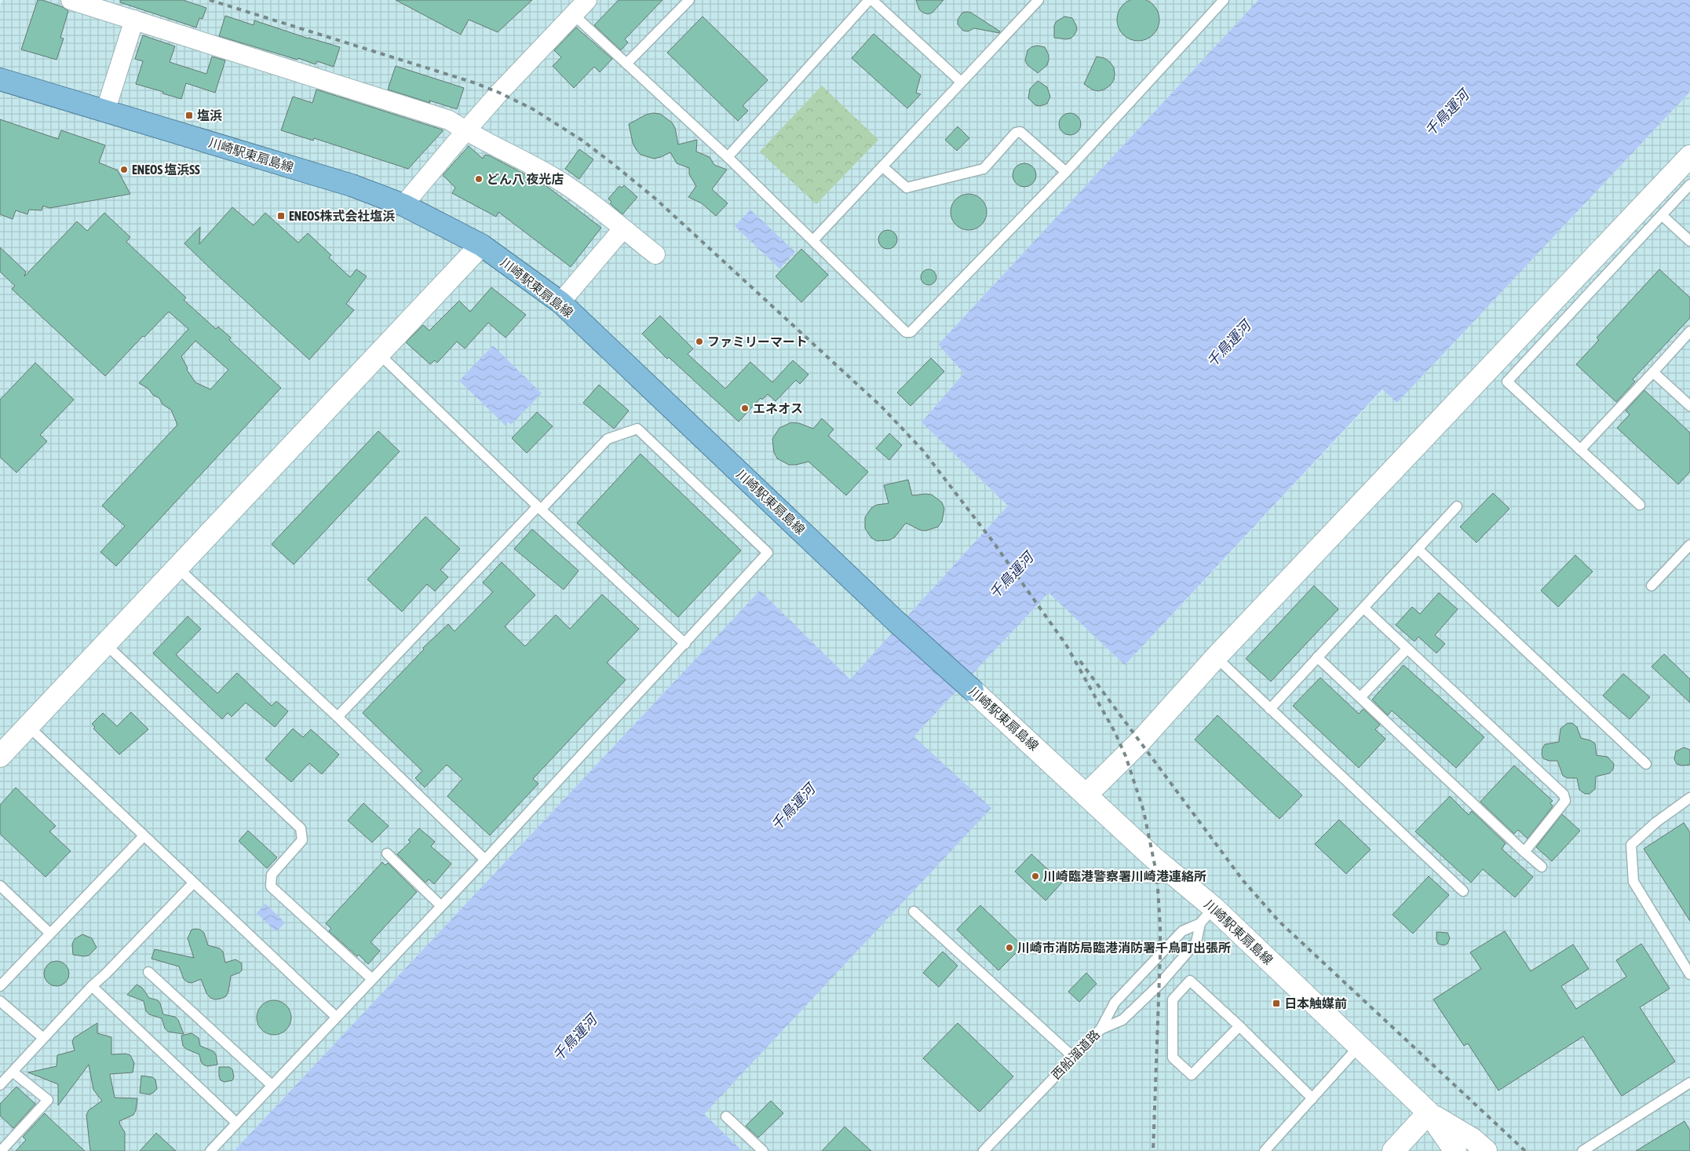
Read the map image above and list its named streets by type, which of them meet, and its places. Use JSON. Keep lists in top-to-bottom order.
{
  "streets": {
    "highway": ["川崎駅東扇島線"],
    "lane": ["西船溜道路"]
  },
  "crossings": [
    ["川崎駅東扇島線", "西船溜道路"]
  ],
  "water": ["千鳥運河"],
  "places": {
    "transit": ["塩浜", "ENEOS株式会社塩浜", "日本触媒前"],
    "other": [
      "ENEOS 塩浜SS",
      "どん八 夜光店",
      "ファミリーマート",
      "エネオス",
      "川崎臨港警察署川崎港連絡所",
      "川崎市消防局臨港消防署千鳥町出張所"
    ]
  }
}
